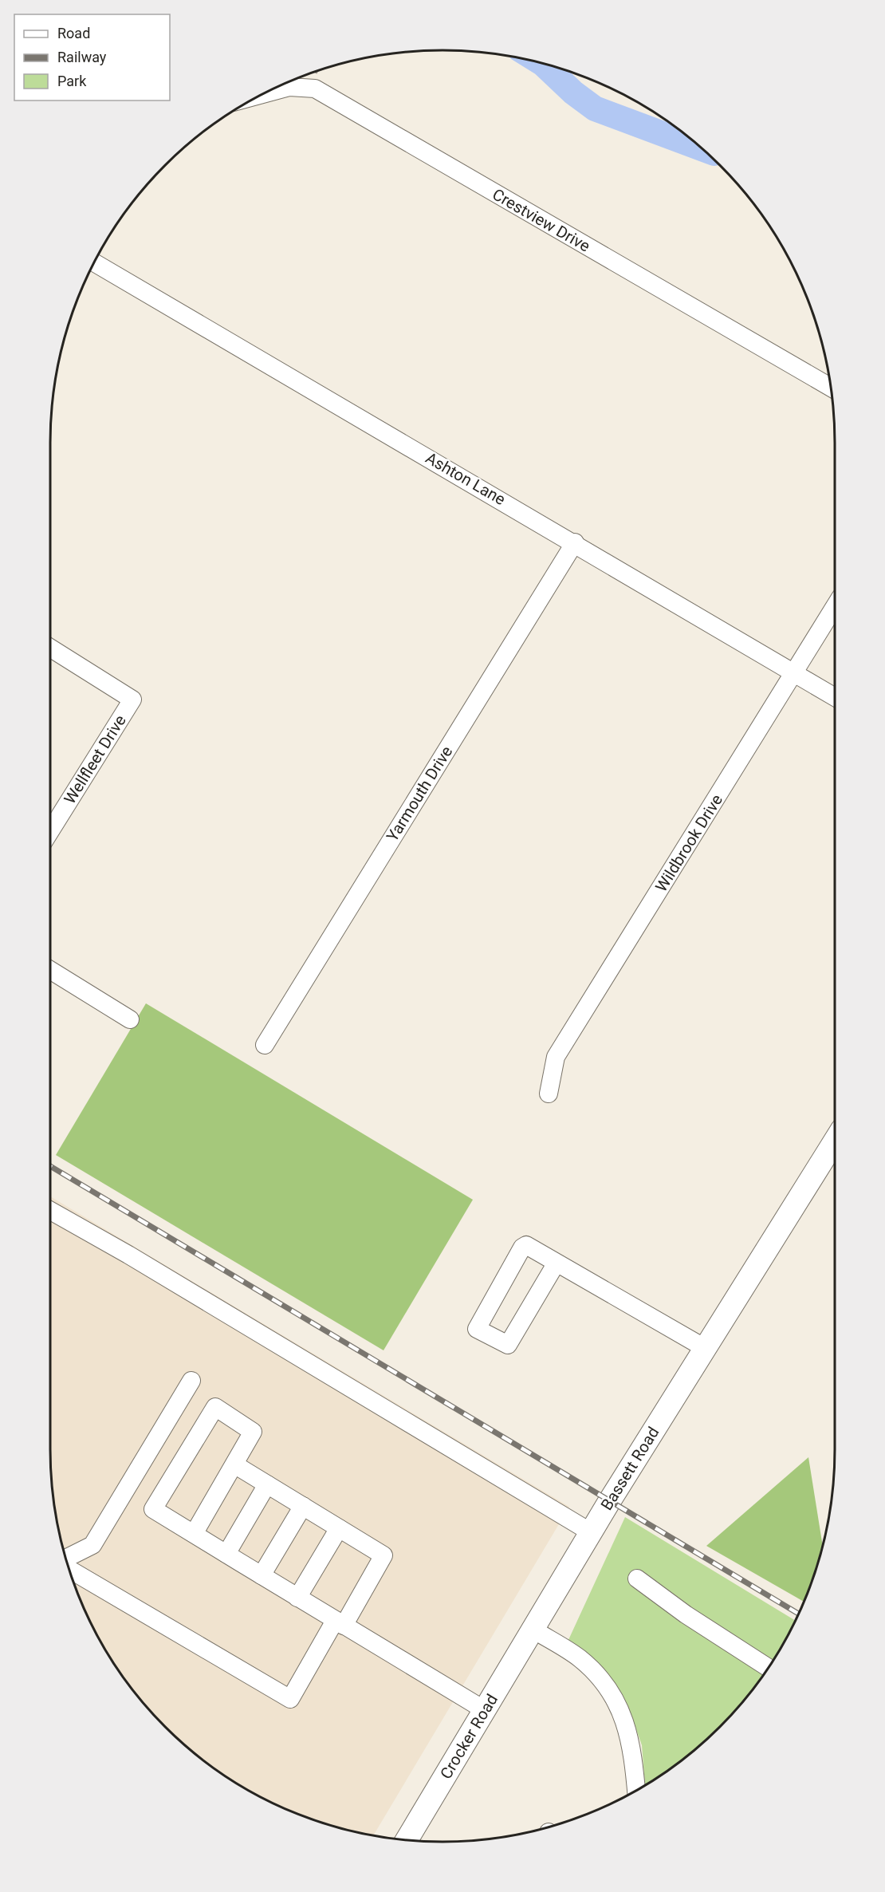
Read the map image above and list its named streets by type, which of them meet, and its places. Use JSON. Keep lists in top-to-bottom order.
{
  "streets": {
    "main road": ["Bassett Road", "Crocker Road"],
    "street": [
      "Crestview Drive",
      "Ashton Lane",
      "Wellfleet Drive",
      "Yarmouth Drive",
      "Wildbrook Drive"
    ]
  },
  "crossings": [
    ["Ashton Lane", "Yarmouth Drive"],
    ["Ashton Lane", "Wildbrook Drive"],
    ["Bassett Road", "Crocker Road"]
  ],
  "legend": ["Road", "Railway", "Park"]
}
